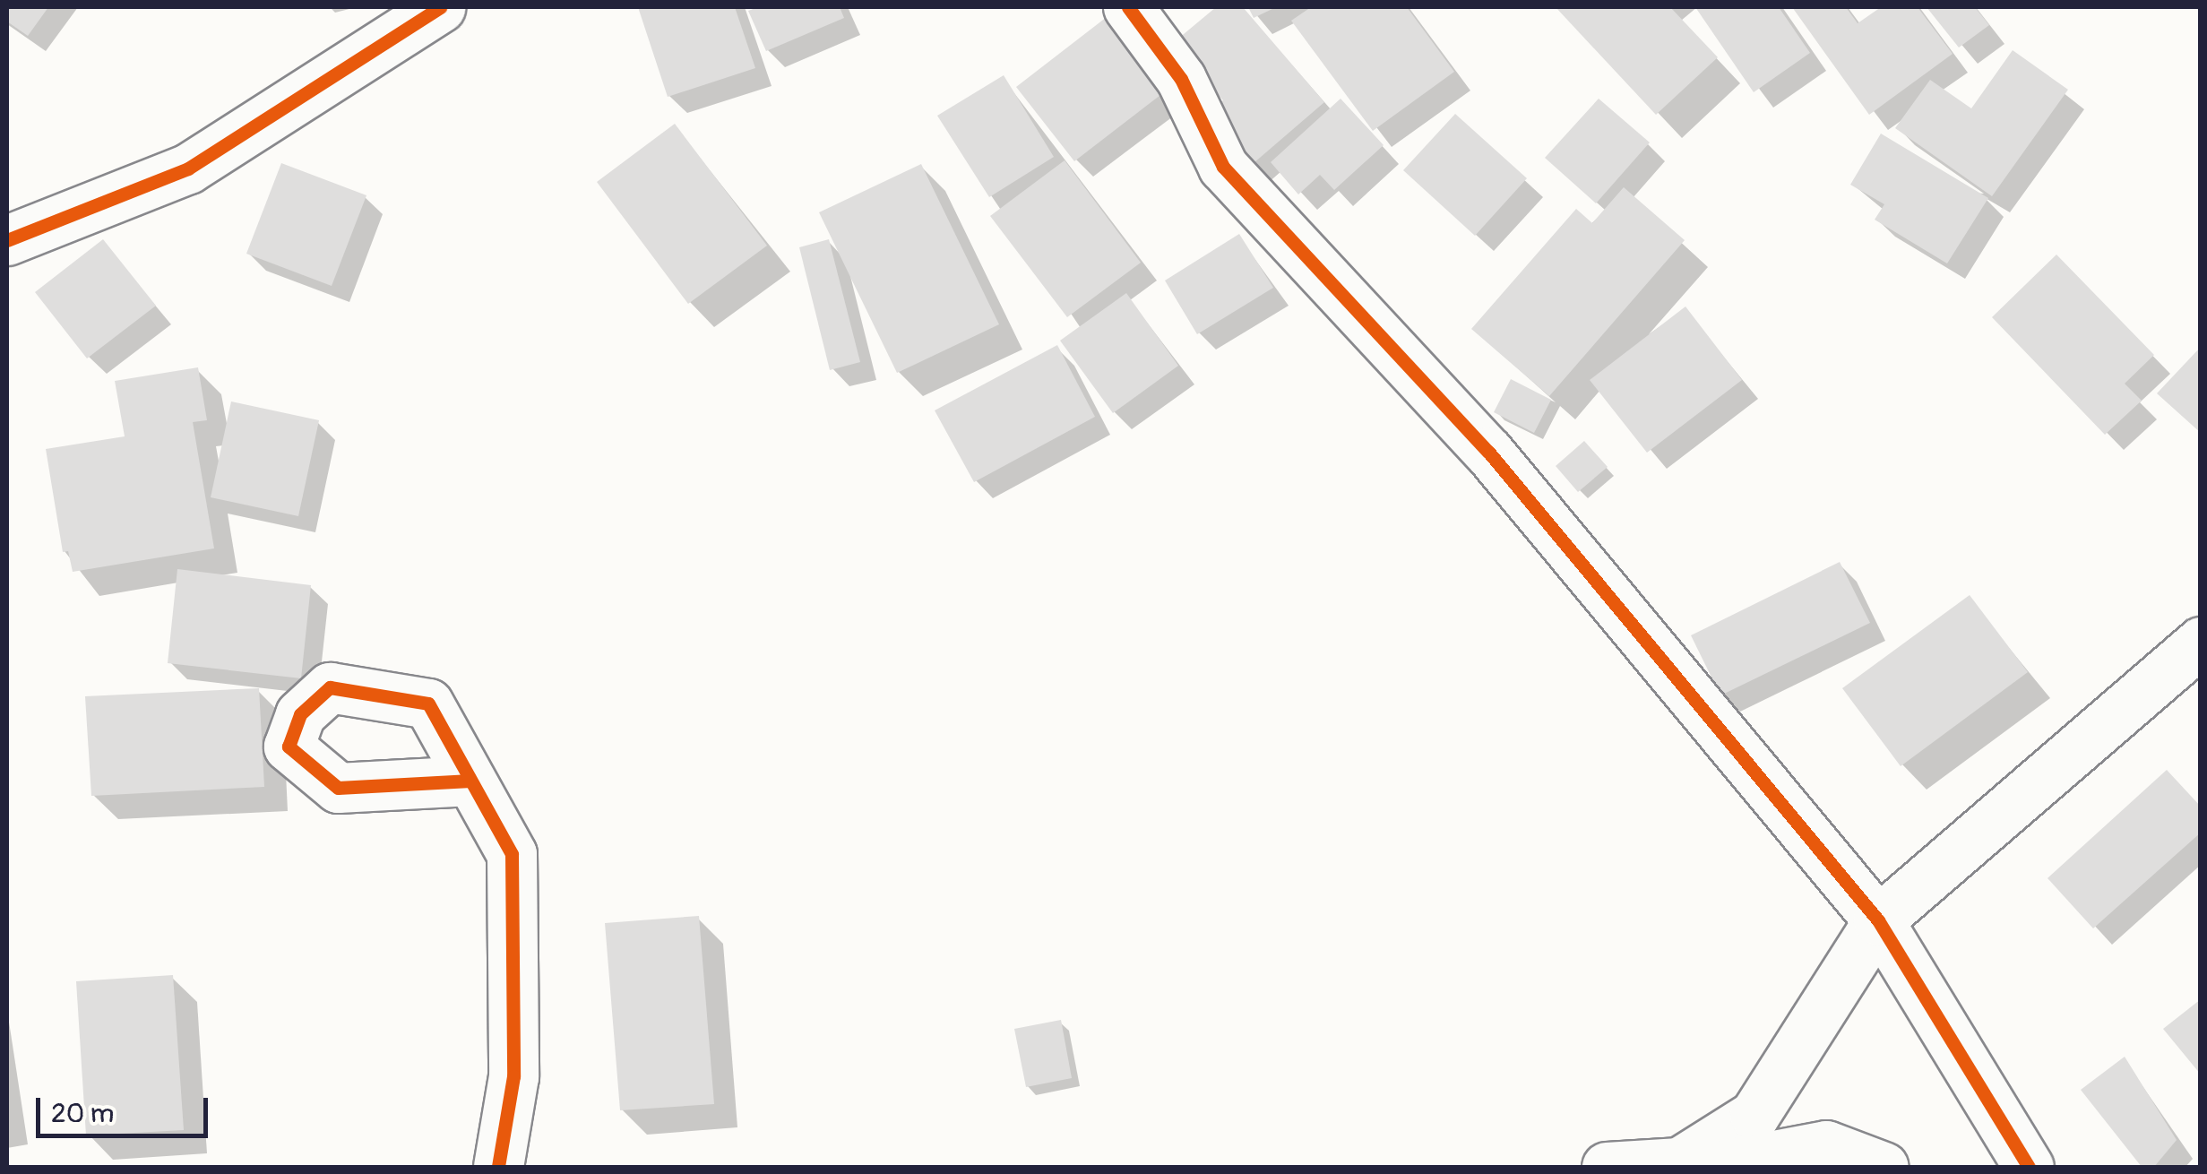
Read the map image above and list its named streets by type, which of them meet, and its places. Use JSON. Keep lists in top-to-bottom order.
{
  "scale_bar": "20 m"
}
